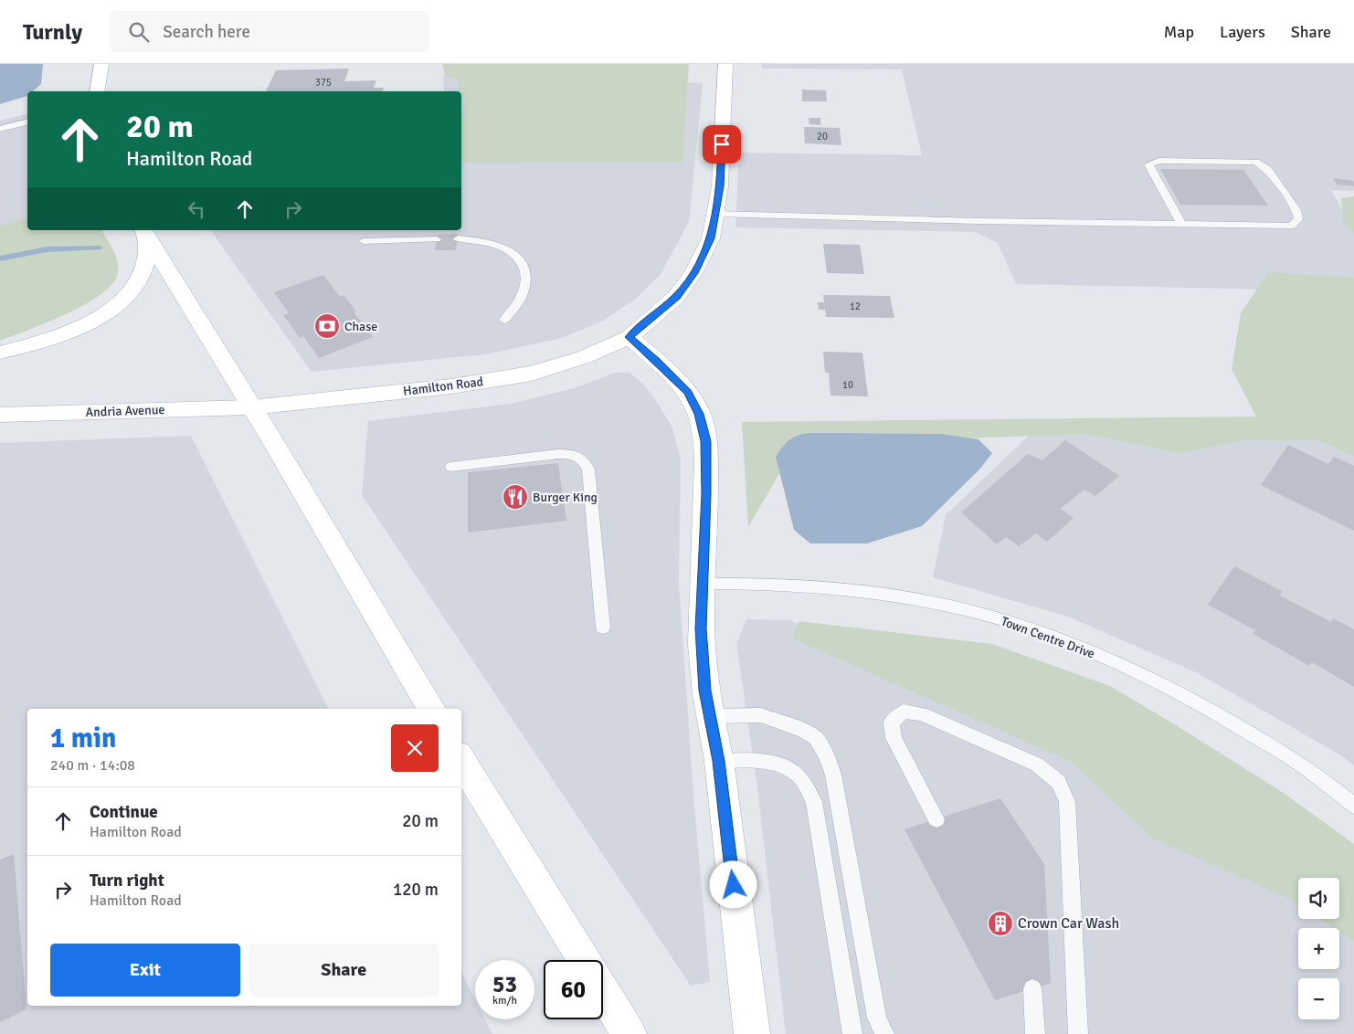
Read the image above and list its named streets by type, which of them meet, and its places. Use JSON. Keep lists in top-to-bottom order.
{
  "streets": {
    "street": ["Hamilton Road", "Andria Avenue"],
    "lane": ["Town Centre Drive"]
  },
  "crossings": [
    ["Hamilton Road", "Andria Avenue"]
  ],
  "places": {
    "bank": ["Chase"],
    "restaurant": ["Burger King"],
    "building": ["Crown Car Wash"]
  },
  "house_numbers": [
    "375",
    "20",
    "12",
    "10"
  ],
  "page": {
    "header": "Turnly",
    "search": "Search here",
    "nav": ["Map", "Layers", "Share"],
    "turn": ["20 m", "Hamilton Road"],
    "heading": ["1 min", "240 m · 14:08"],
    "list": [
      {
        "name": "Continue",
        "note": "Hamilton Road",
        "value": "20 m"
      },
      {
        "name": "Turn right",
        "note": "Hamilton Road",
        "value": "120 m"
      }
    ],
    "map_buttons": ["+", "−"],
    "buttons": ["Exit", "Share"],
    "speed": "53 km/h",
    "limit": "60"
  }
}
